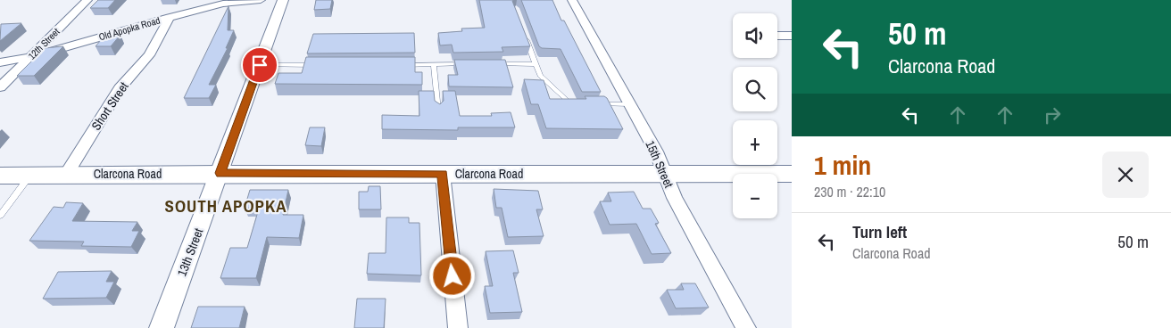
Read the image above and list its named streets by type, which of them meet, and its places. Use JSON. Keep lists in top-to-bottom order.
{
  "streets": {
    "main road": ["Clarcona Road"],
    "street": [
      "Old Apopka Road",
      "12th Street",
      "Short Street",
      "15th Street",
      "13th Street"
    ]
  },
  "crossings": [
    ["Old Apopka Road", "12th Street"],
    ["Old Apopka Road", "Short Street"],
    ["Short Street", "Clarcona Road"],
    ["15th Street", "Clarcona Road"],
    ["Clarcona Road", "13th Street"]
  ],
  "districts": ["SOUTH APOPKA"],
  "page": {
    "turn": ["50 m", "Clarcona Road"],
    "map_buttons": ["+", "−"],
    "heading": ["1 min", "230 m · 22:10"],
    "list": [
      {
        "name": "Turn left",
        "note": "Clarcona Road",
        "value": "50 m"
      }
    ]
  }
}
